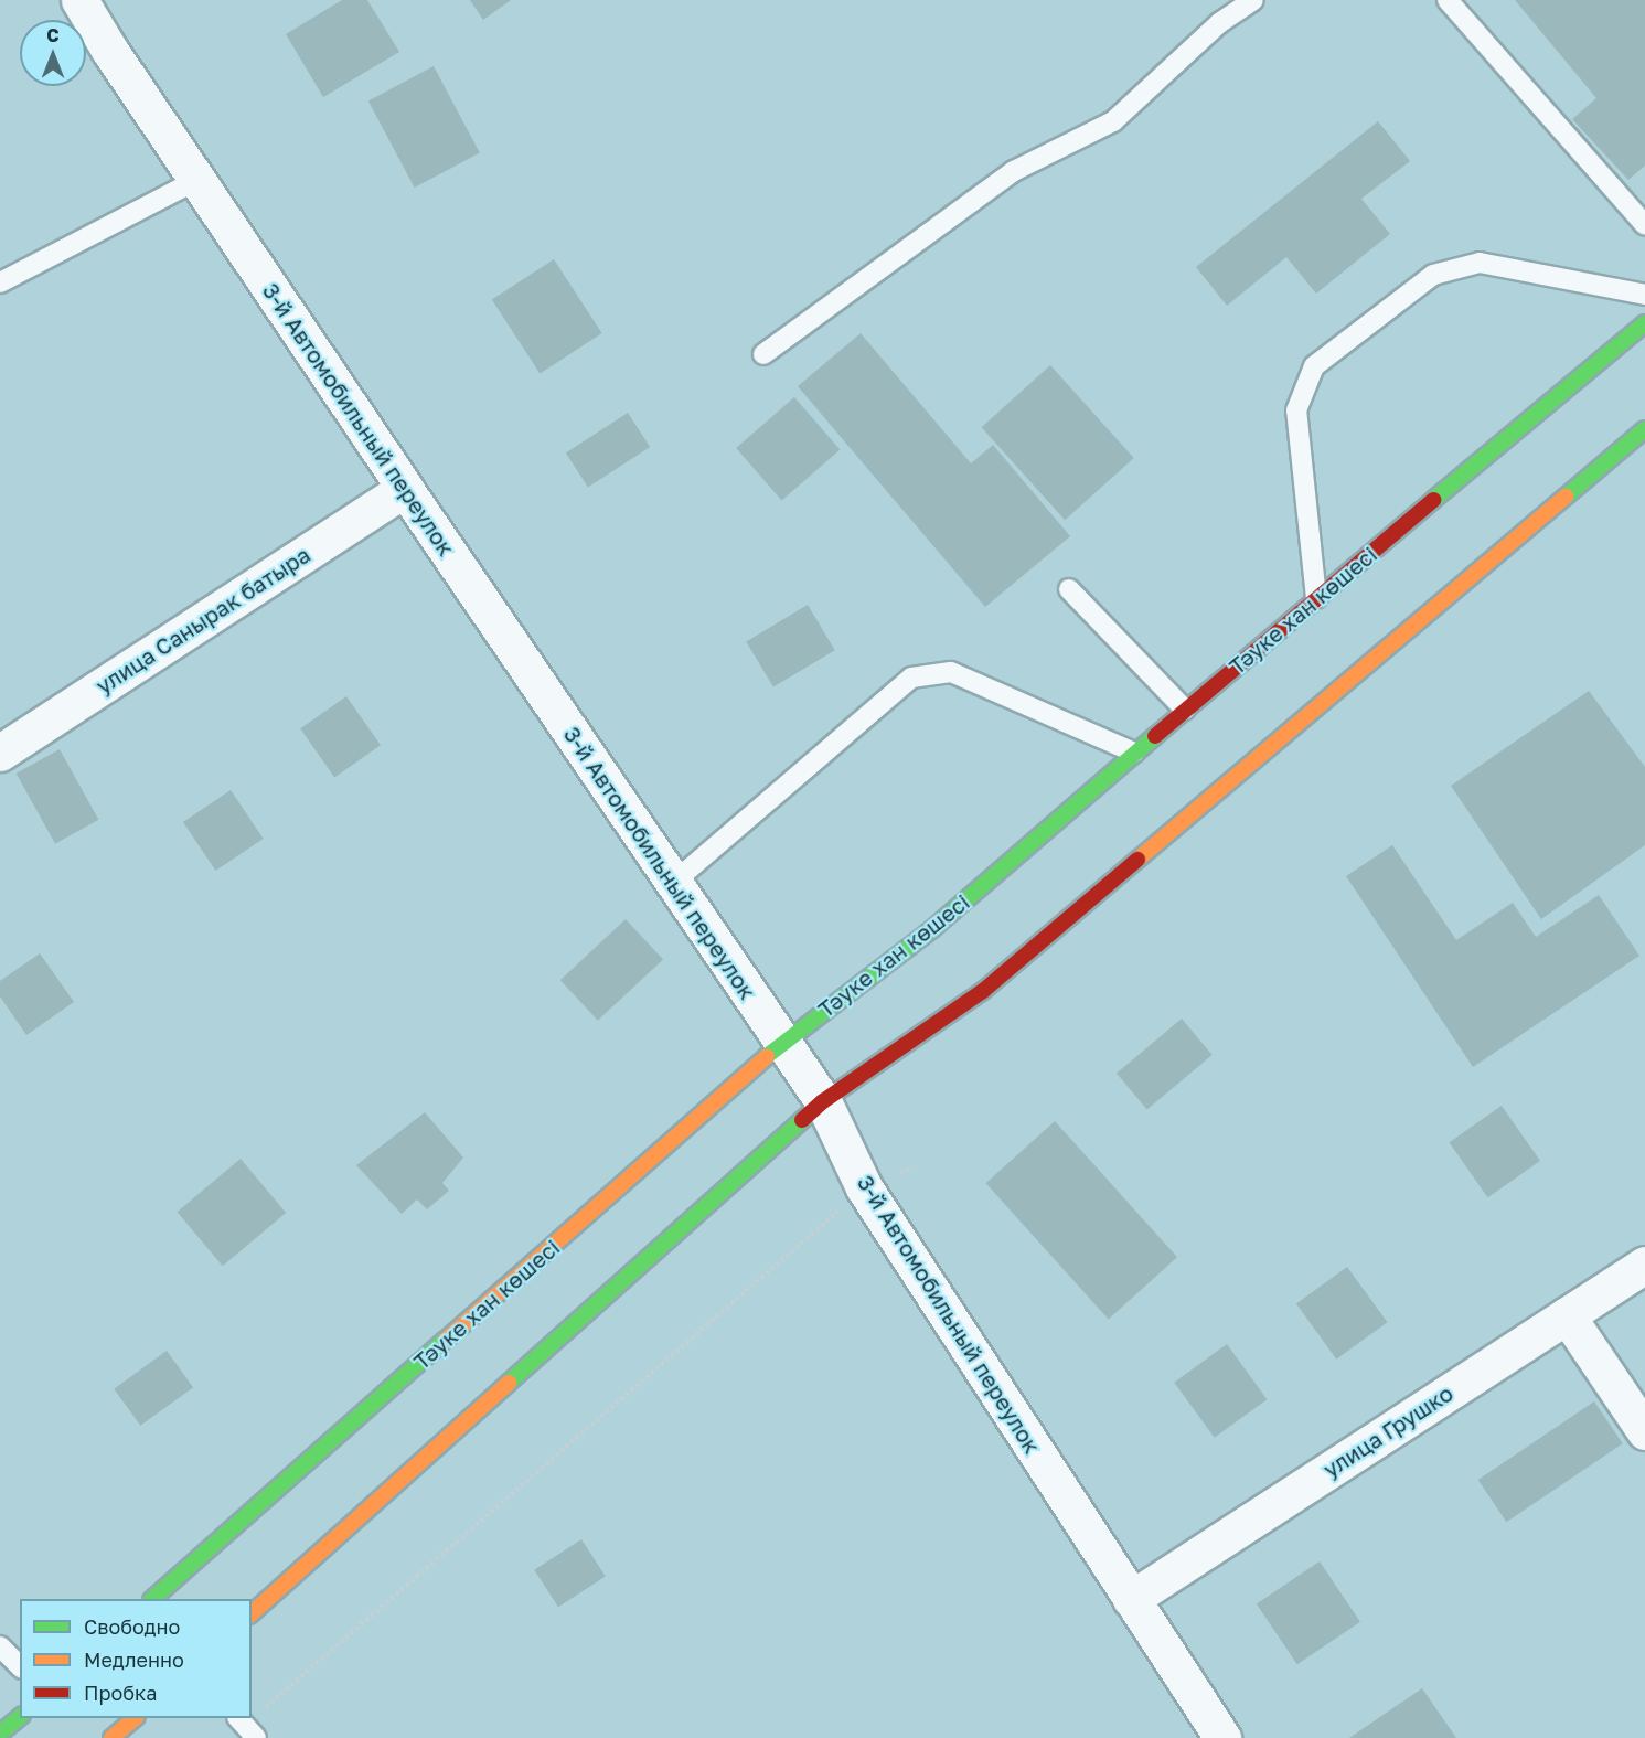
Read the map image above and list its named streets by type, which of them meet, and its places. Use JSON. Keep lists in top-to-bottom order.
{
  "streets": {
    "main road": ["Тәуке хан көшесі"],
    "street": ["3-й Автомобильный переулок", "улица Санырак батыра", "улица Грушко"]
  },
  "crossings": [
    ["3-й Автомобильный переулок", "Тәуке хан көшесі"],
    ["3-й Автомобильный переулок", "улица Санырак батыра"],
    ["3-й Автомобильный переулок", "улица Грушко"]
  ],
  "legend": ["Свободно", "Медленно", "Пробка"],
  "north": "top"
}
